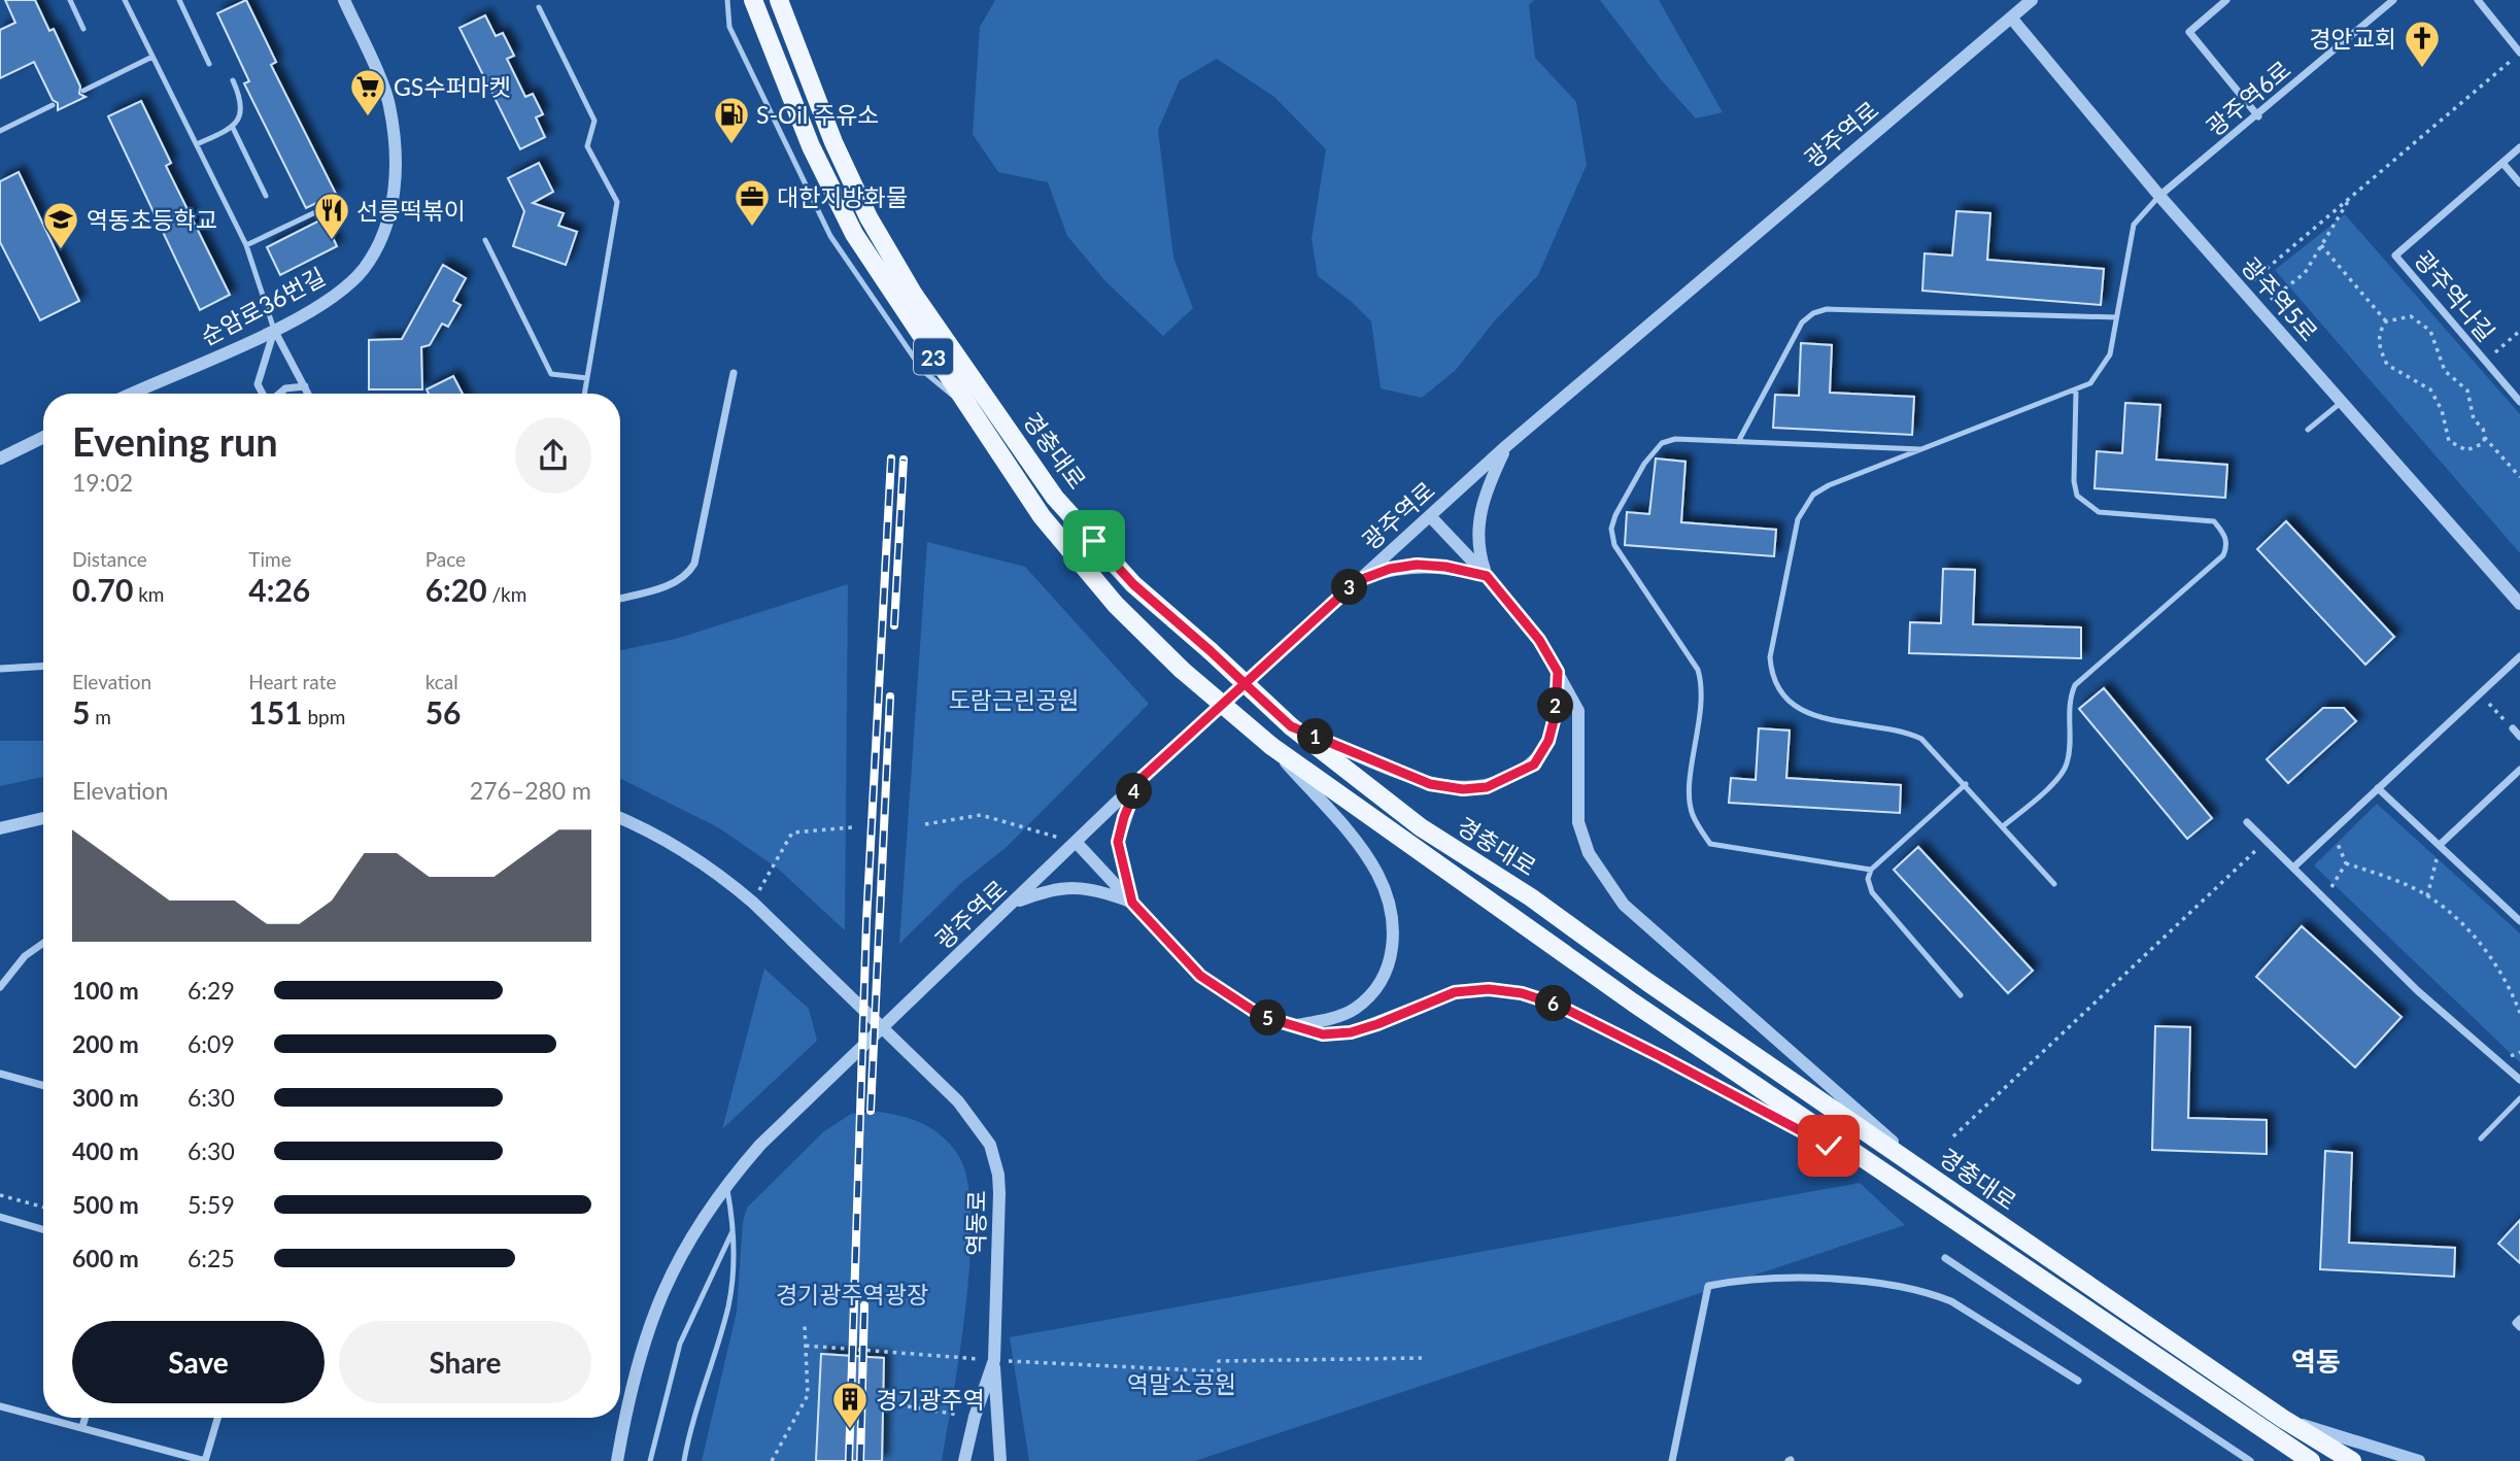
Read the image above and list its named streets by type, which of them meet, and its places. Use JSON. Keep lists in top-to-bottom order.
{
  "streets": {
    "main road": ["23", "경충대로"],
    "street": [
      "광주역6로",
      "광주역로",
      "광주역나길",
      "광주역5로",
      "순암로36번길",
      "역동로"
    ]
  },
  "crossings": [
    ["광주역6로", "광주역5로"],
    ["광주역로", "광주역5로"],
    ["광주역로", "역동로"]
  ],
  "districts": ["역동"],
  "parks": ["도람근린공원", "경기광주역광장", "역말소공원"],
  "places": {
    "church": ["경안교회"],
    "supermarket": ["GS수퍼마켓"],
    "fuel station": ["S-Oil 주유소"],
    "office": ["대한지방화물"],
    "restaurant": ["선릉떡볶이"],
    "school or university": ["역동초등학교"],
    "building": ["경기광주역"]
  },
  "page": {
    "heading": ["Evening run", "19:02"],
    "stats": [
      ["Distance", "0.70 km"],
      ["Time", "4:26"],
      ["Pace", "6:20 /km"],
      ["Elevation", "5 m"],
      ["Heart rate", "151 bpm"],
      ["kcal", "56"]
    ],
    "pins": [
      "3",
      "2",
      "1",
      "4",
      "6",
      "5"
    ],
    "chart": ["Elevation", "276–280 m"],
    "list": [
      {
        "name": "100 m",
        "note": "6:29"
      },
      {
        "name": "200 m",
        "note": "6:09"
      },
      {
        "name": "300 m",
        "note": "6:30"
      },
      {
        "name": "400 m",
        "note": "6:30"
      },
      {
        "name": "500 m",
        "note": "5:59"
      },
      {
        "name": "600 m",
        "note": "6:25"
      }
    ],
    "buttons": ["Save", "Share"]
  }
}
